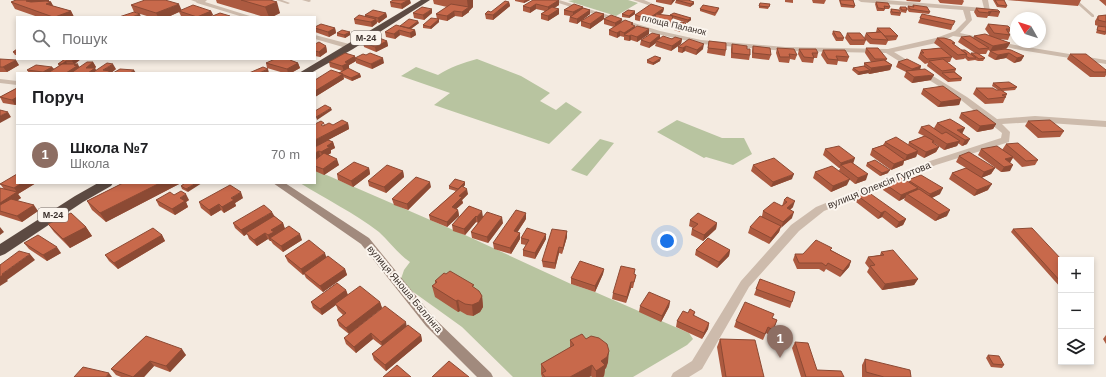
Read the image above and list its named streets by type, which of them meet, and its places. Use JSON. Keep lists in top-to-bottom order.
{
  "streets": {
    "highway": ["М-24"],
    "street": ["площа Паланок", "вулиця Олексія Гуртова", "вулиця Яноша Баллінга"]
  },
  "crossings": [
    ["площа Паланок", "вулиця Олексія Гуртова"]
  ],
  "north": "top left",
  "page": {
    "search": "Пошук",
    "heading": "Поруч",
    "list": [
      {
        "mark": "1",
        "name": "Школа №7",
        "note": "Школа",
        "value": "70 m"
      }
    ],
    "map_buttons": ["+", "−"],
    "pins": "1"
  }
}
